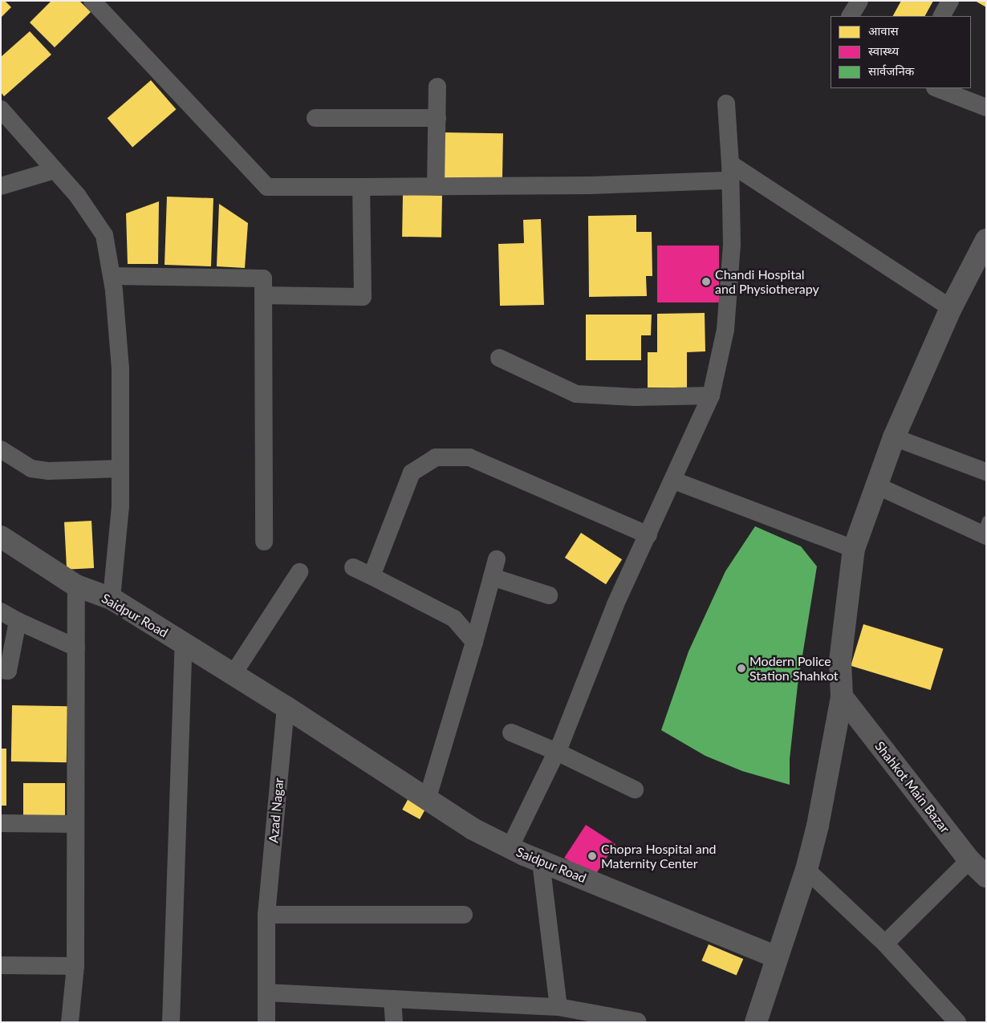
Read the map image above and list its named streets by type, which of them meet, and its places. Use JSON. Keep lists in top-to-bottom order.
{
  "streets": {
    "street": ["Saidpur Road", "Shahkot Main Bazar", "Azad Nagar"]
  },
  "crossings": [
    ["Saidpur Road", "Azad Nagar"]
  ],
  "places": ["Chandi Hospital and Physiotherapy", "Modern Police Station Shahkot", "Chopra Hospital and Maternity Center"],
  "legend": ["आवास", "स्वास्थ्य", "सार्वजनिक"]
}
